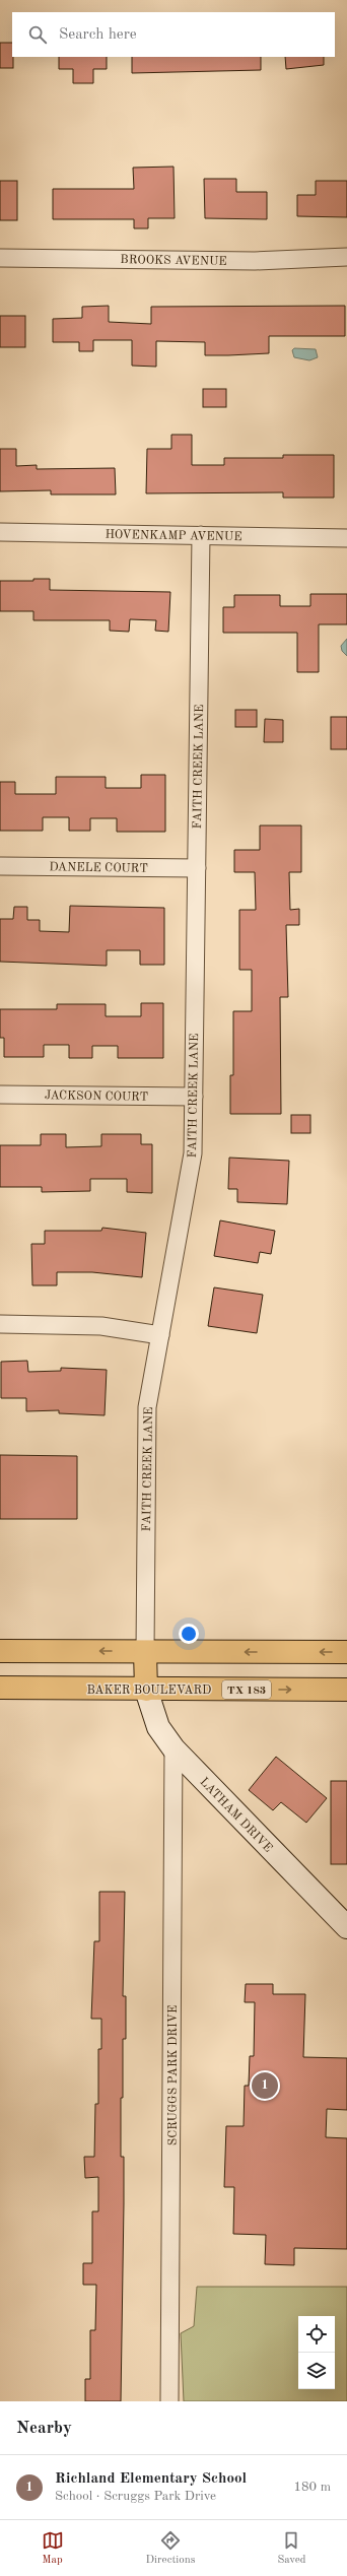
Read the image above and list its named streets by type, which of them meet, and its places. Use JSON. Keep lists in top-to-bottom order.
{
  "streets": {
    "main road": ["BAKER BOULEVARD", "TX 183"],
    "street": [
      "BROOKS AVENUE",
      "HOVENKAMP AVENUE",
      "FAITH CREEK LANE",
      "DANELE COURT",
      "JACKSON COURT",
      "LATHAM DRIVE",
      "SCRUGGS PARK DRIVE"
    ]
  },
  "crossings": [
    ["HOVENKAMP AVENUE", "FAITH CREEK LANE"],
    ["FAITH CREEK LANE", "DANELE COURT"],
    ["FAITH CREEK LANE", "JACKSON COURT"],
    ["BAKER BOULEVARD", "LATHAM DRIVE"],
    ["LATHAM DRIVE", "SCRUGGS PARK DRIVE"]
  ],
  "page": {
    "search": "Search here",
    "pins": "1",
    "heading": "Nearby",
    "list": [
      {
        "mark": "1",
        "name": "Richland Elementary School",
        "note": "School · Scruggs Park Drive",
        "value": "180 m"
      }
    ],
    "nav": ["Map", "Directions", "Saved"]
  }
}
